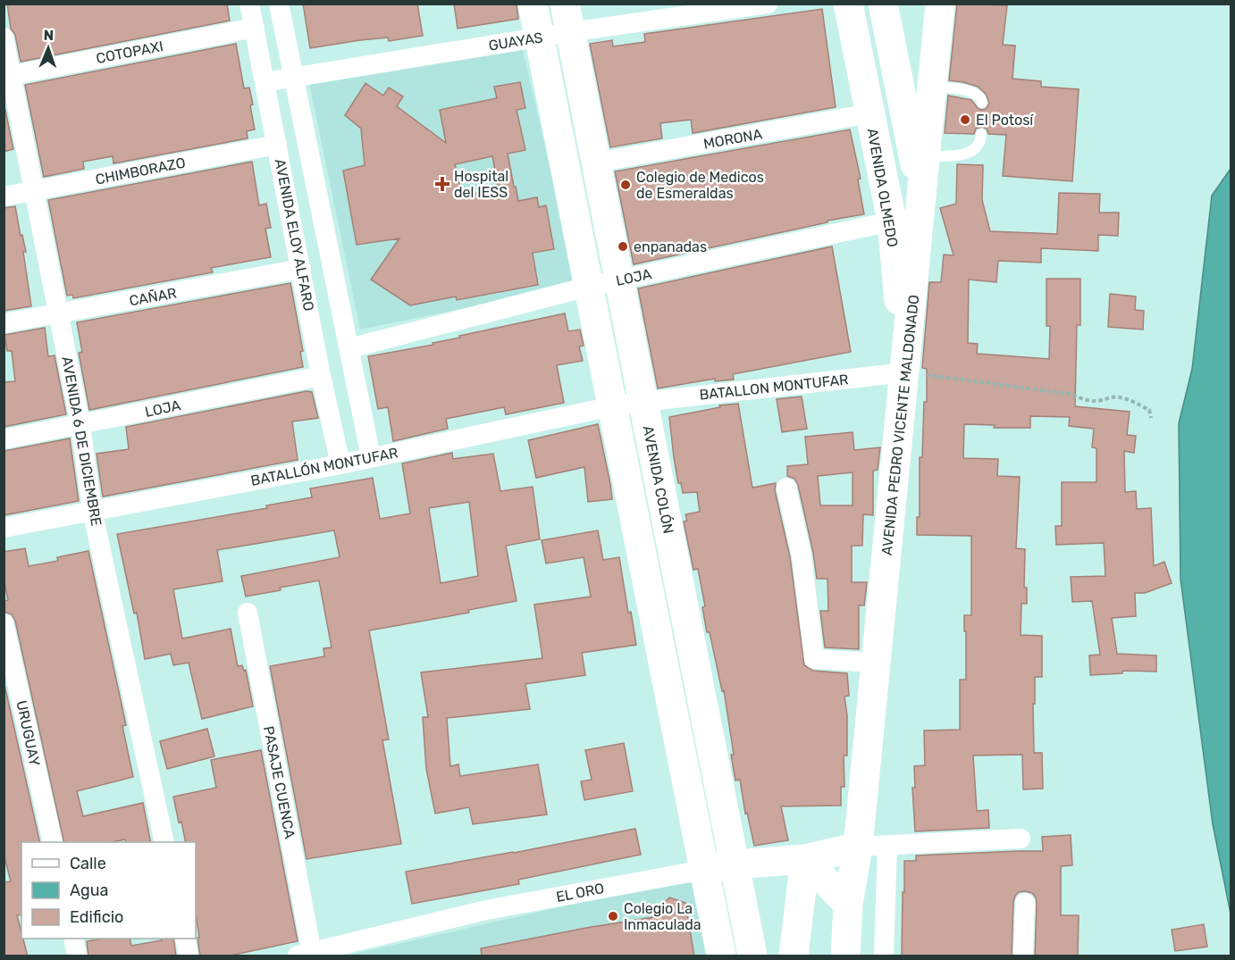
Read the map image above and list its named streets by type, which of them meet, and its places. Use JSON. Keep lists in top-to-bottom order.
{
  "streets": {
    "street": [
      "GUAYAS",
      "COTOPAXI",
      "MORONA",
      "CHIMBORAZO",
      "AVENIDA OLMEDO",
      "AVENIDA ELOY ALFARO",
      "LOJA",
      "CAÑAR",
      "BATALLON MONTUFAR",
      "AVENIDA PEDRO VICENTE MALDONADO",
      "AVENIDA 6 DE DICIEMBRE",
      "BATALLÓN MONTUFAR",
      "AVENIDA COLÓN",
      "URUGUAY",
      "PASAJE CUENCA",
      "EL ORO"
    ]
  },
  "crossings": [
    ["GUAYAS", "AVENIDA ELOY ALFARO"],
    ["GUAYAS", "AVENIDA COLÓN"],
    ["COTOPAXI", "AVENIDA ELOY ALFARO"],
    ["COTOPAXI", "AVENIDA 6 DE DICIEMBRE"],
    ["MORONA", "AVENIDA OLMEDO"],
    ["MORONA", "AVENIDA COLÓN"],
    ["CHIMBORAZO", "AVENIDA ELOY ALFARO"],
    ["CHIMBORAZO", "AVENIDA 6 DE DICIEMBRE"],
    ["AVENIDA OLMEDO", "LOJA"],
    ["AVENIDA OLMEDO", "BATALLON MONTUFAR"],
    ["AVENIDA OLMEDO", "AVENIDA PEDRO VICENTE MALDONADO"],
    ["AVENIDA ELOY ALFARO", "LOJA"],
    ["AVENIDA ELOY ALFARO", "CAÑAR"],
    ["AVENIDA ELOY ALFARO", "BATALLÓN MONTUFAR"],
    ["LOJA", "AVENIDA PEDRO VICENTE MALDONADO"],
    ["LOJA", "AVENIDA 6 DE DICIEMBRE"],
    ["LOJA", "AVENIDA COLÓN"],
    ["CAÑAR", "AVENIDA 6 DE DICIEMBRE"],
    ["BATALLON MONTUFAR", "AVENIDA PEDRO VICENTE MALDONADO"],
    ["BATALLON MONTUFAR", "BATALLÓN MONTUFAR"],
    ["BATALLON MONTUFAR", "AVENIDA COLÓN"],
    ["AVENIDA PEDRO VICENTE MALDONADO", "EL ORO"],
    ["AVENIDA 6 DE DICIEMBRE", "BATALLÓN MONTUFAR"],
    ["BATALLÓN MONTUFAR", "AVENIDA COLÓN"],
    ["AVENIDA COLÓN", "EL ORO"],
    ["PASAJE CUENCA", "EL ORO"]
  ],
  "places": {
    "other": [
      "El Potosí",
      "Colegio de Medicos de Esmeraldas",
      "enpanadas",
      "Colegio La Inmaculada"
    ],
    "health": ["Hospital del IESS"]
  },
  "legend": ["Calle", "Agua", "Edificio"],
  "north": "top"
}
